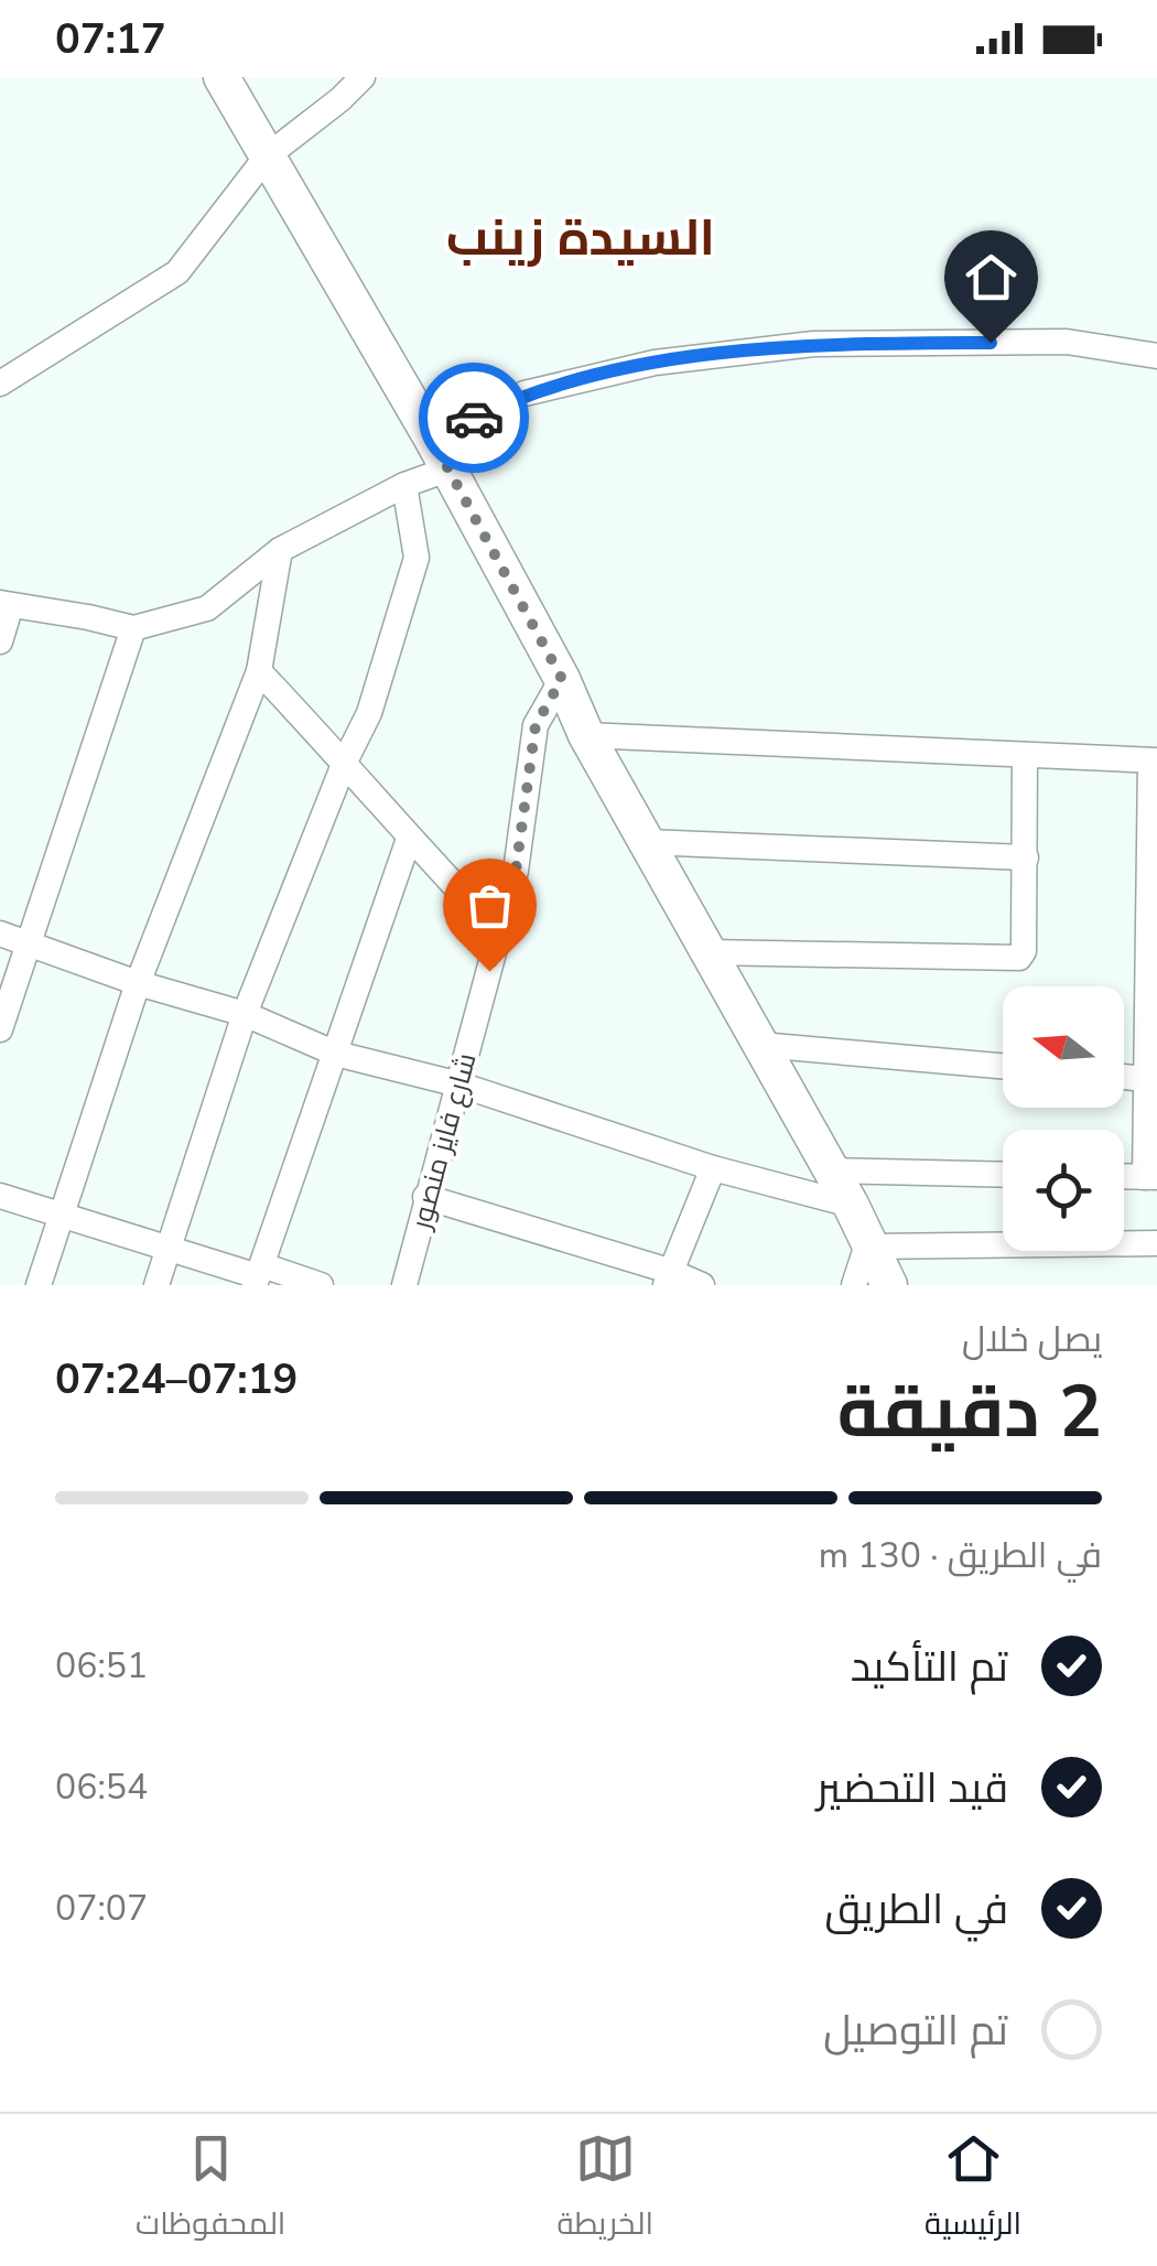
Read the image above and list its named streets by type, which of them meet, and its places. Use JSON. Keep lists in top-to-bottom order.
{
  "streets": {
    "street": ["شارع فايز منصور"]
  },
  "districts": ["السيدة زينب"],
  "north": "left",
  "page": {
    "status": "07:17",
    "heading": ["2 دقيقة", "يصل خلال", "07:19–07:24"],
    "bar": "في الطريق · 130 m",
    "list": [
      ["تم التأكيد", "06:51"],
      ["قيد التحضير", "06:54"],
      ["في الطريق", "07:07"],
      "تم التوصيل"
    ],
    "tabs": ["الرئيسية", "الخريطة", "المحفوظات"]
  }
}
